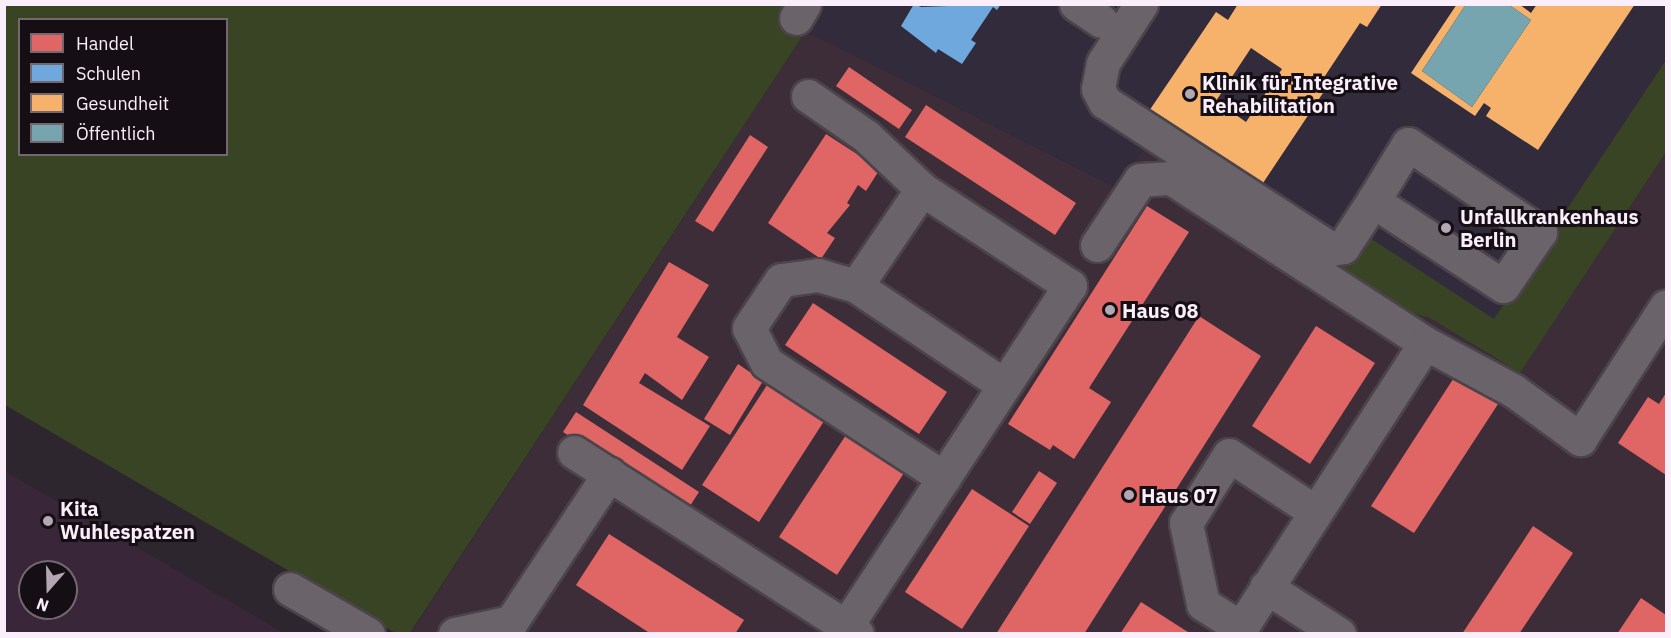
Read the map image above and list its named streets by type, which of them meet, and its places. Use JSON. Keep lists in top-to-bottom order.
{
  "places": [
    "Klinik für Integrative Rehabilitation",
    "Unfallkrankenhaus Berlin",
    "Haus 08",
    "Haus 07",
    "Kita Wuhlespatzen"
  ],
  "legend": [
    "Handel",
    "Schulen",
    "Gesundheit",
    "Öffentlich"
  ],
  "north": "bottom"
}
